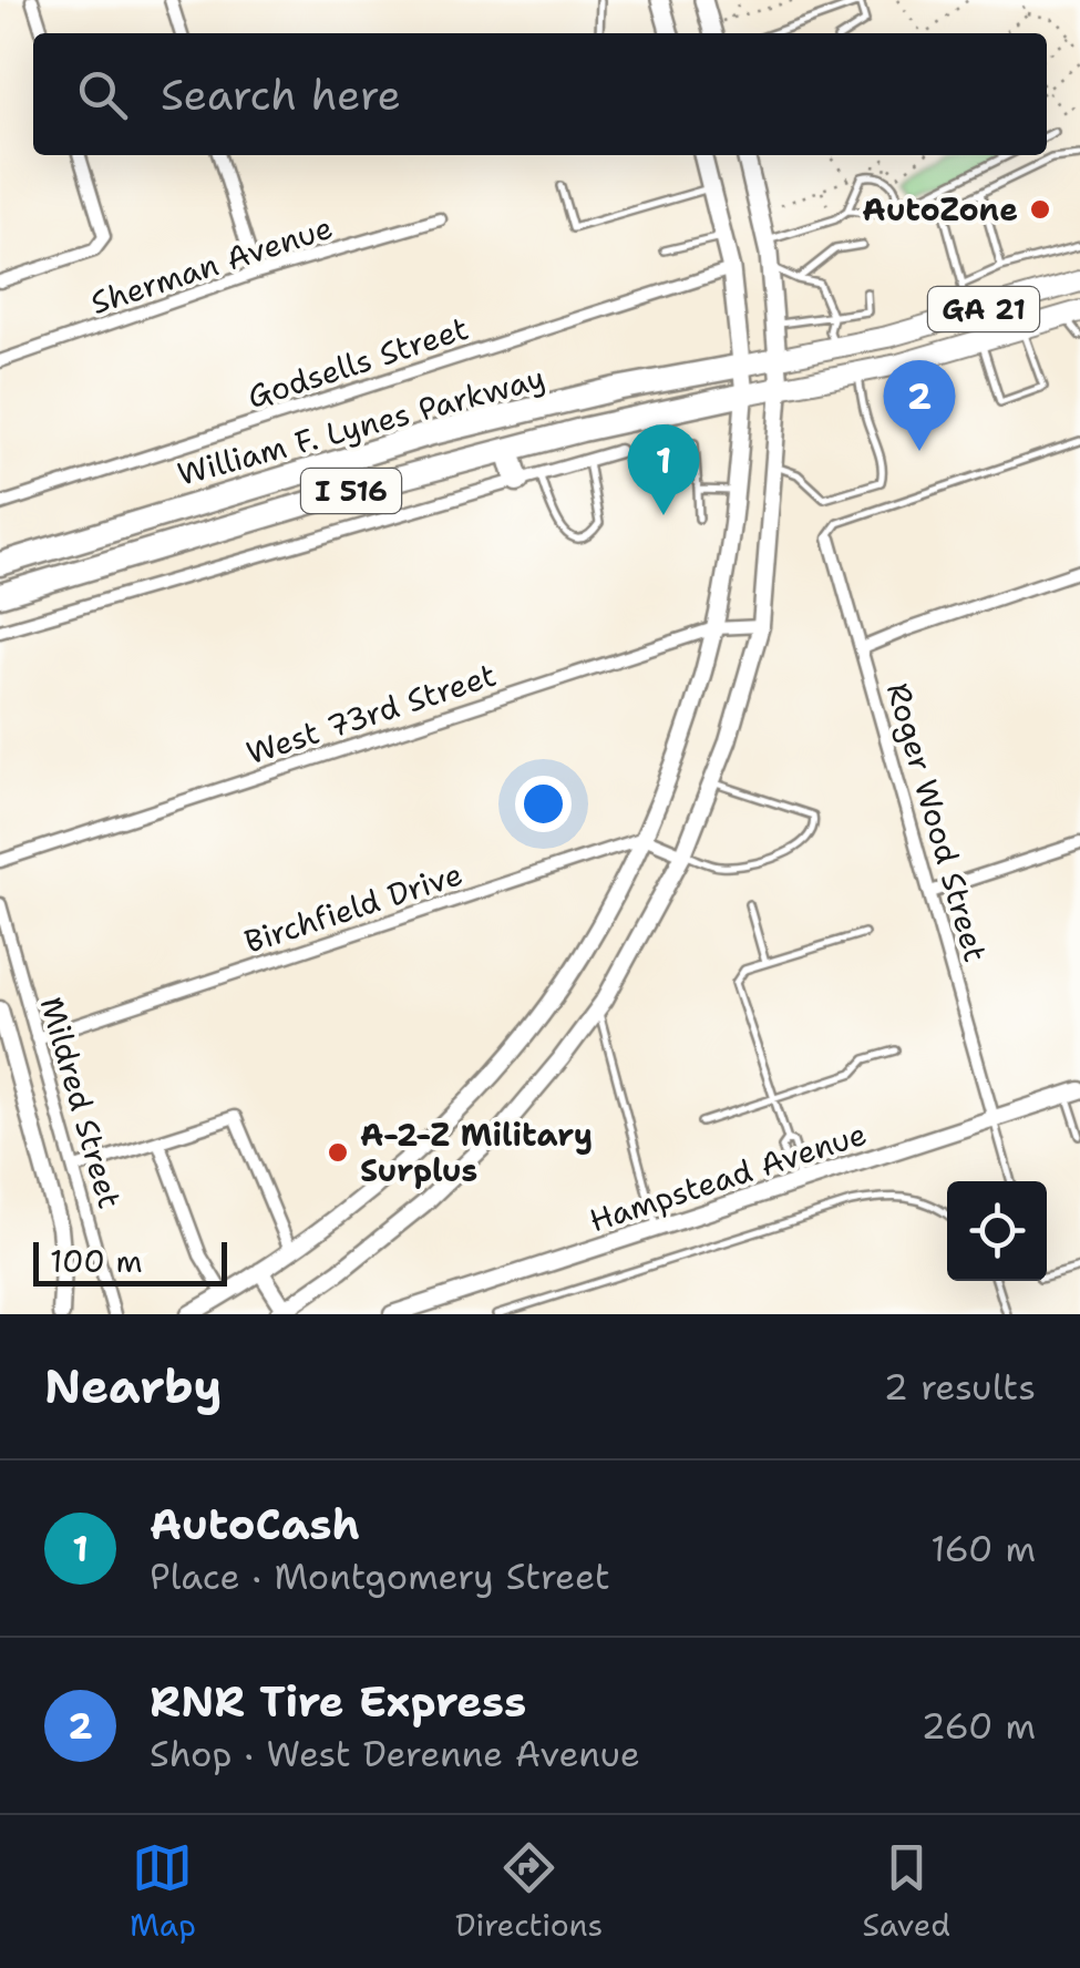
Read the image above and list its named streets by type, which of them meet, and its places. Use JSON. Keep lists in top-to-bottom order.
{
  "streets": {
    "highway": ["GA 21", "William F. Lynes Parkway", "I 516"],
    "street": [
      "Sherman Avenue",
      "Godsells Street",
      "West 73rd Street",
      "Roger Wood Street",
      "Birchfield Drive",
      "Mildred Street",
      "Hampstead Avenue"
    ]
  },
  "crossings": [
    ["GA 21", "William F. Lynes Parkway"],
    ["Roger Wood Street", "Hampstead Avenue"],
    ["Birchfield Drive", "Mildred Street"]
  ],
  "places": ["AutoZone", "A-2-Z Military Surplus"],
  "scale_bar": "100 m",
  "page": {
    "search": "Search here",
    "pins": ["2", "1"],
    "scale": "100 m",
    "heading": ["Nearby", "2 results"],
    "list": [
      {
        "mark": "1",
        "name": "AutoCash",
        "note": "Place · Montgomery Street",
        "value": "160 m"
      },
      {
        "mark": "2",
        "name": "RNR Tire Express",
        "note": "Shop · West Derenne Avenue",
        "value": "260 m"
      }
    ],
    "nav": ["Map", "Directions", "Saved"]
  }
}
